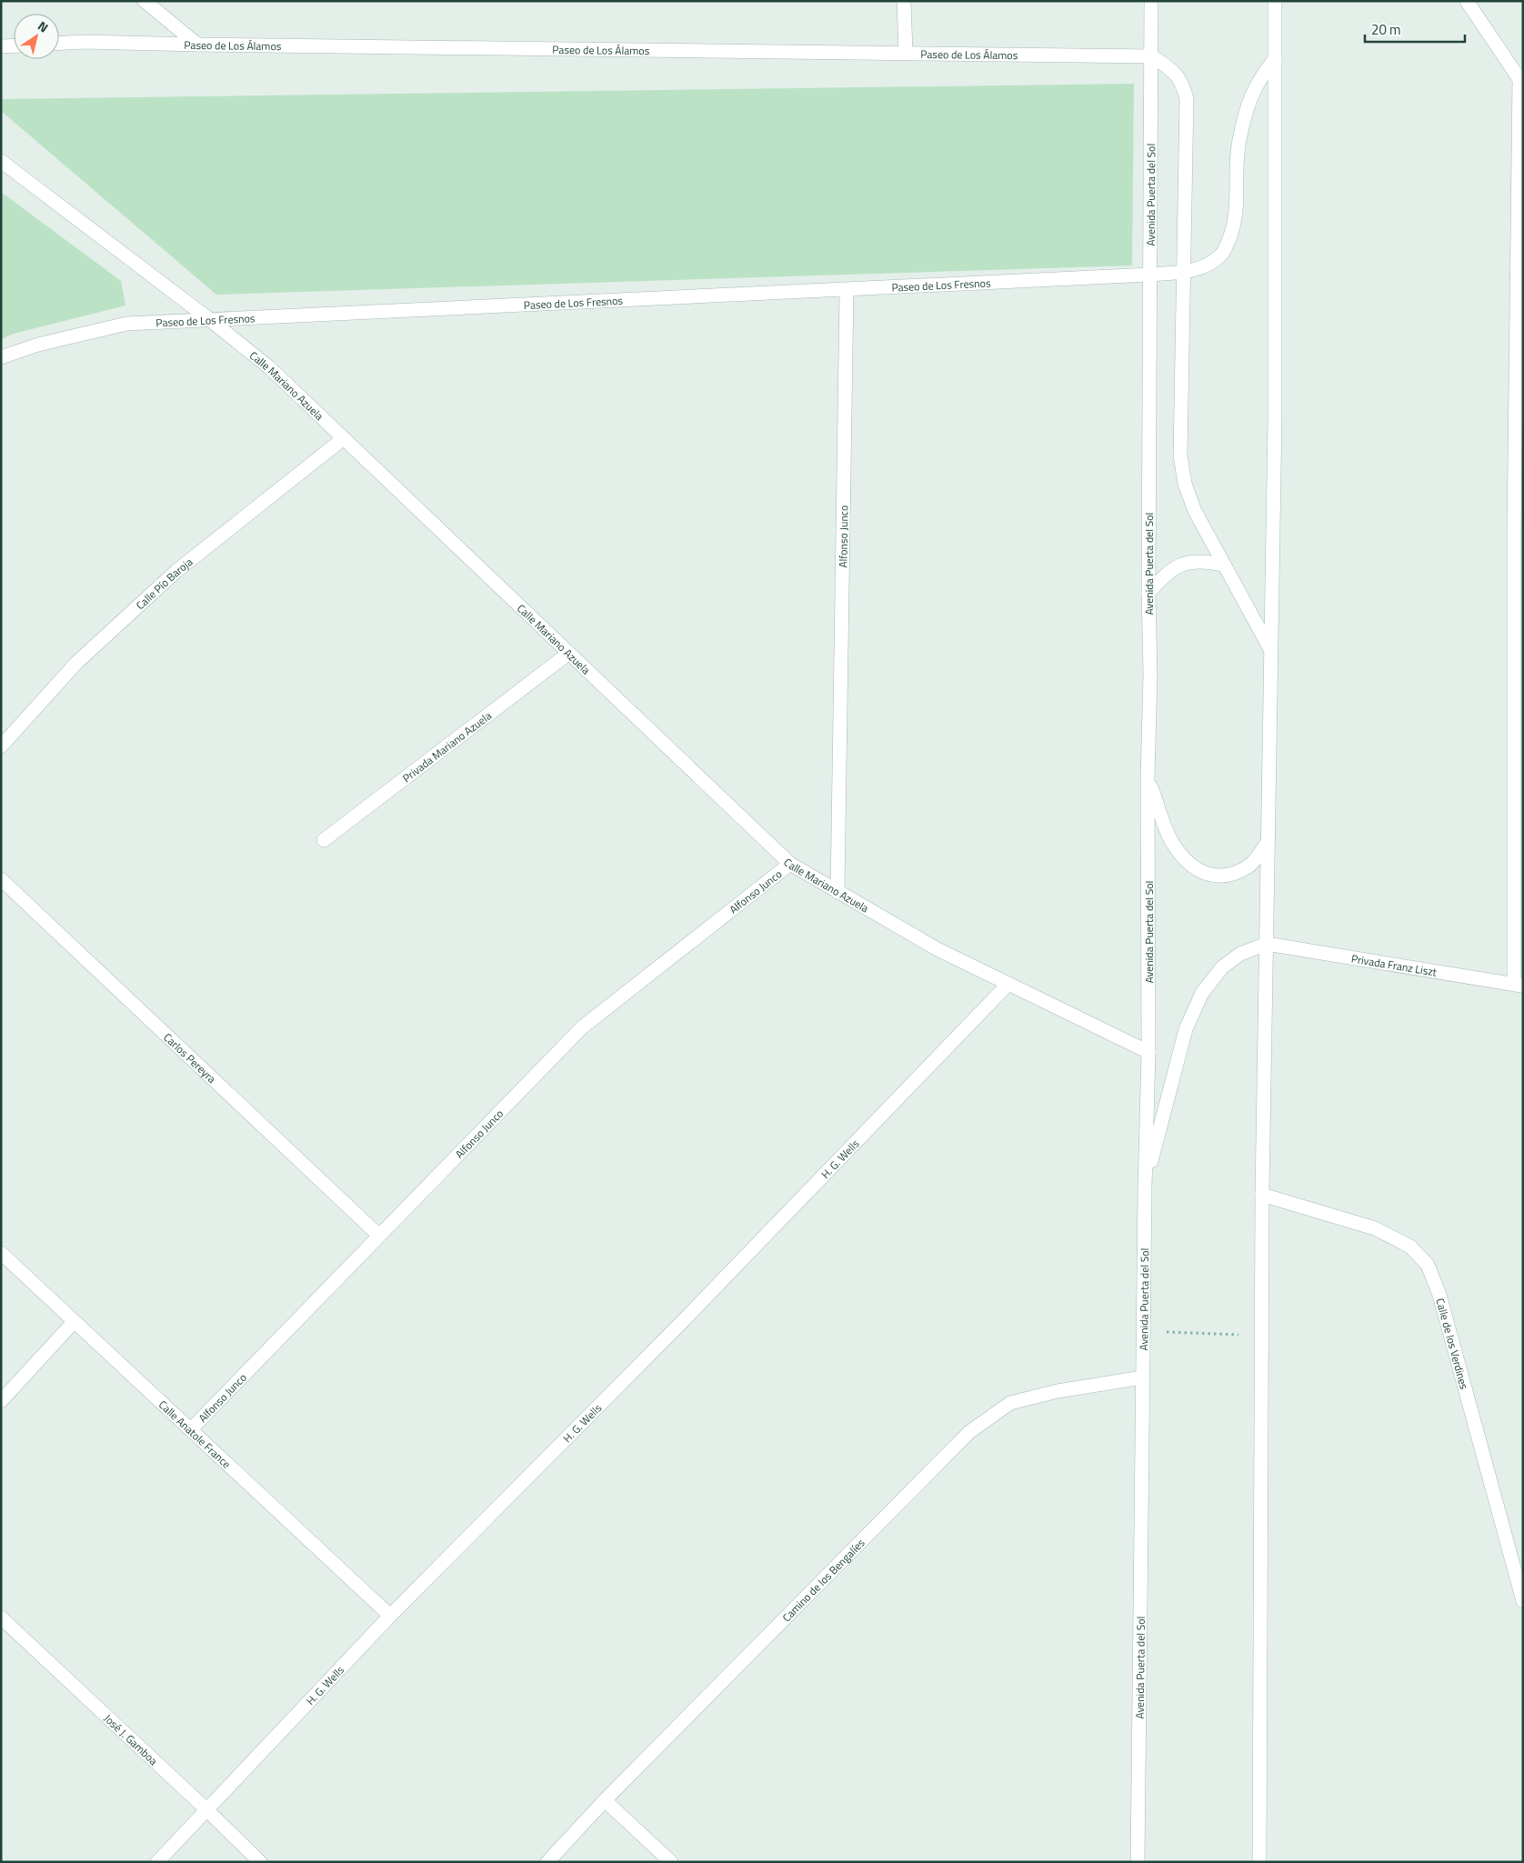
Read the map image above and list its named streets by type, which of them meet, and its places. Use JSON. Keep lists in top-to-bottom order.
{
  "streets": {
    "street": [
      "Paseo de Los Álamos",
      "Avenida Puerta del Sol",
      "Paseo de Los Fresnos",
      "Calle Mariano Azuela",
      "Alfonso Junco",
      "Calle Pío Baroja",
      "Privada Mariano Azuela",
      "Privada Franz Liszt",
      "Carlos Pereyra",
      "H. G. Wells",
      "Calle de los Verdines",
      "Calle Anatole France",
      "Camino de los Bengalíes",
      "José J. Gamboa"
    ]
  },
  "crossings": [
    ["Paseo de Los Álamos", "Avenida Puerta del Sol"],
    ["Avenida Puerta del Sol", "Paseo de Los Fresnos"],
    ["Avenida Puerta del Sol", "Calle Mariano Azuela"],
    ["Avenida Puerta del Sol", "Camino de los Bengalíes"],
    ["Paseo de Los Fresnos", "Calle Mariano Azuela"],
    ["Paseo de Los Fresnos", "Alfonso Junco"],
    ["Calle Mariano Azuela", "Alfonso Junco"],
    ["Calle Mariano Azuela", "Calle Pío Baroja"],
    ["Calle Mariano Azuela", "Privada Mariano Azuela"],
    ["Calle Mariano Azuela", "H. G. Wells"],
    ["Alfonso Junco", "Carlos Pereyra"],
    ["Alfonso Junco", "Calle Anatole France"],
    ["H. G. Wells", "Calle Anatole France"],
    ["H. G. Wells", "José J. Gamboa"]
  ],
  "scale_bar": "20 m",
  "north": "top right"
}
